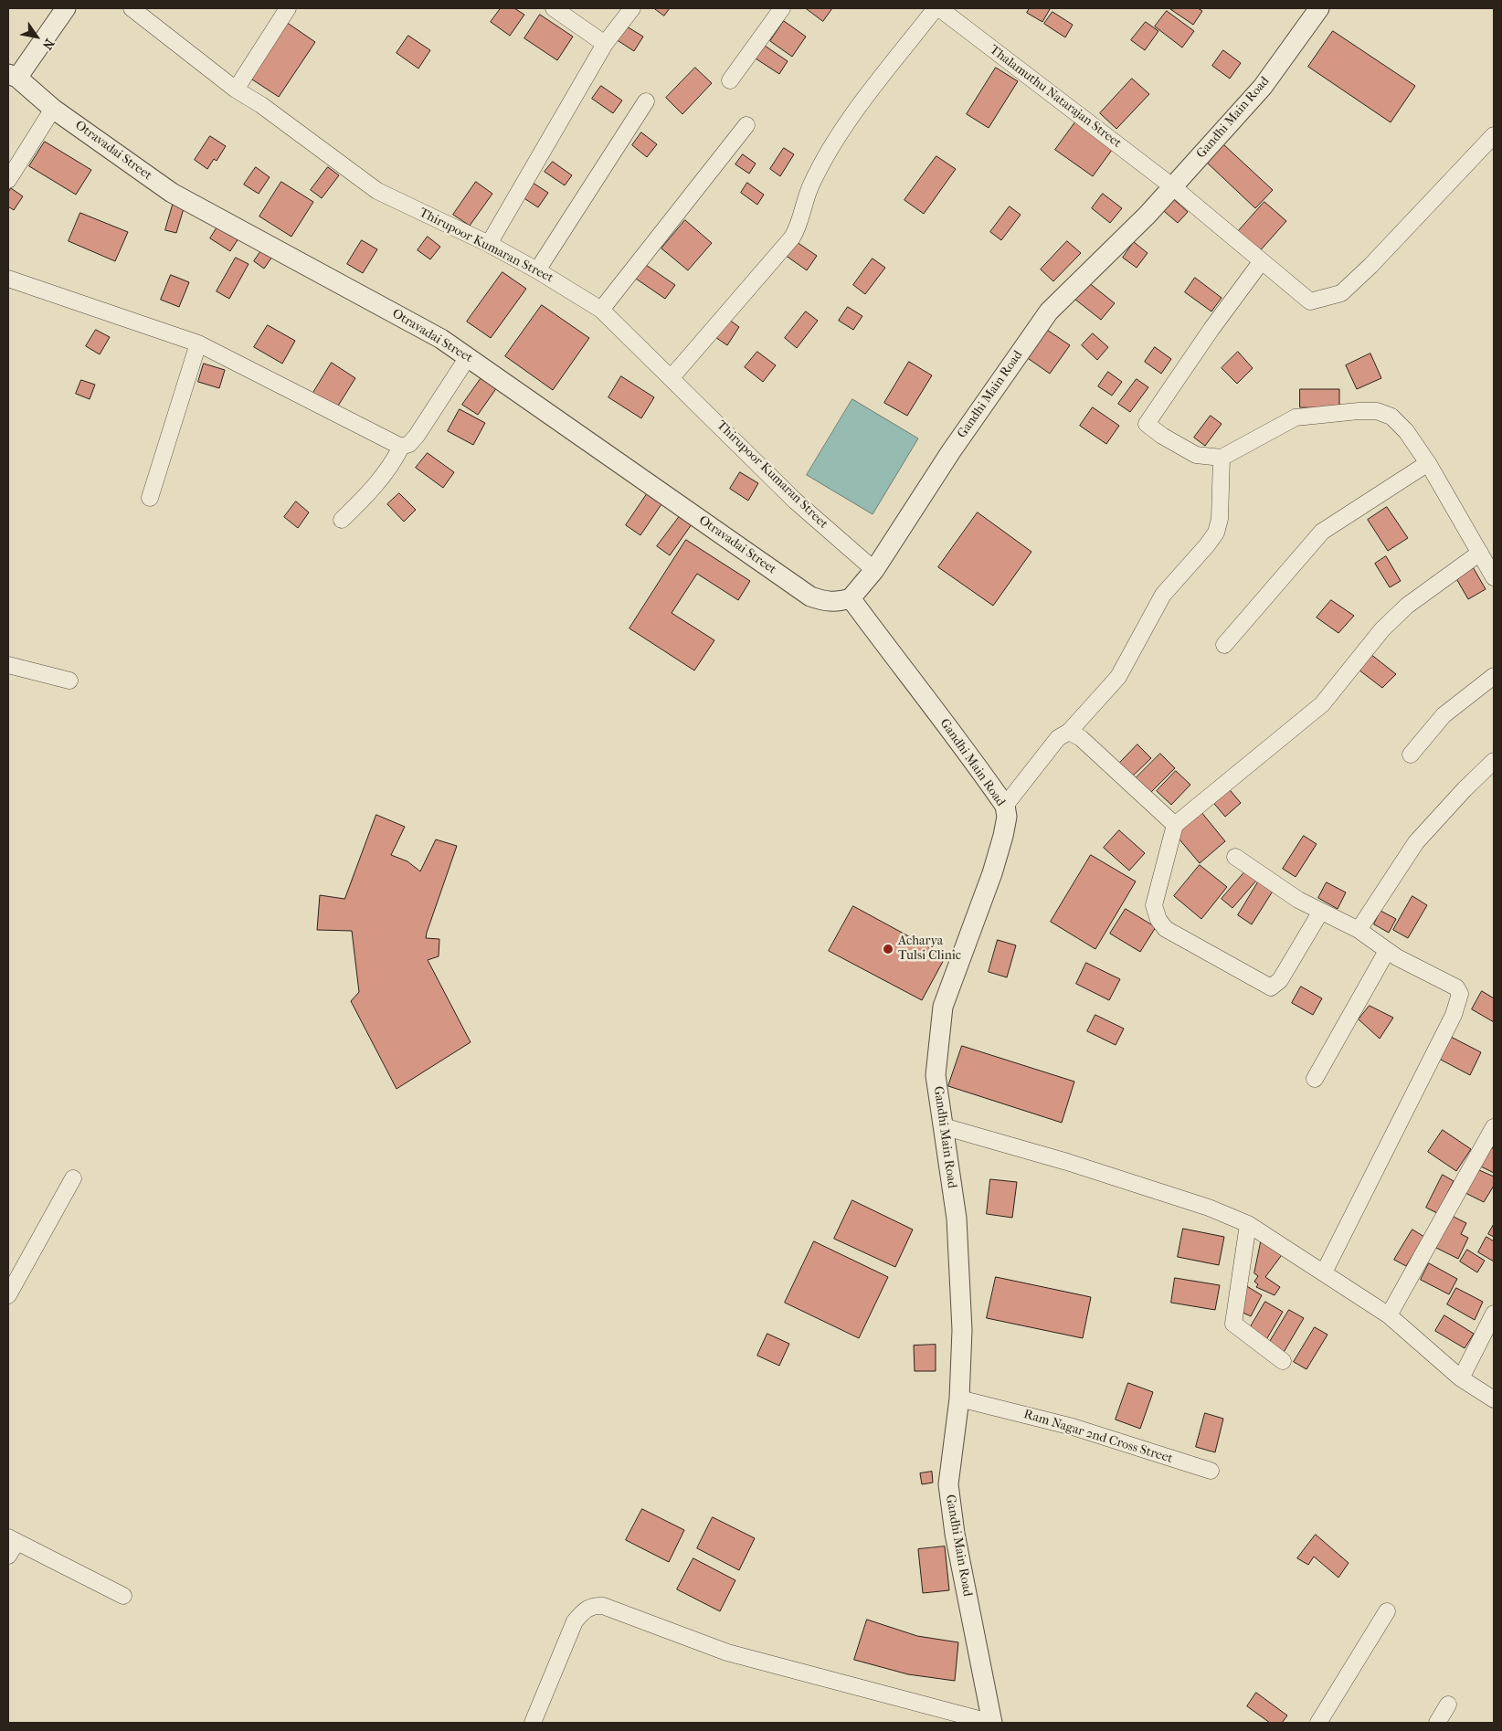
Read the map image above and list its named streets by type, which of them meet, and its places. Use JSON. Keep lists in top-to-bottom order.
{
  "streets": {
    "street": [
      "Thalamuthu Natarajan Street",
      "Gandhi Main Road",
      "Otravadai Street",
      "Thirupoor Kumaran Street",
      "Ram Nagar 2nd Cross Street"
    ]
  },
  "crossings": [
    ["Thalamuthu Natarajan Street", "Gandhi Main Road"],
    ["Gandhi Main Road", "Otravadai Street"],
    ["Gandhi Main Road", "Thirupoor Kumaran Street"],
    ["Gandhi Main Road", "Ram Nagar 2nd Cross Street"]
  ],
  "places": ["Acharya Tulsi Clinic"],
  "north": "bottom right"
}
